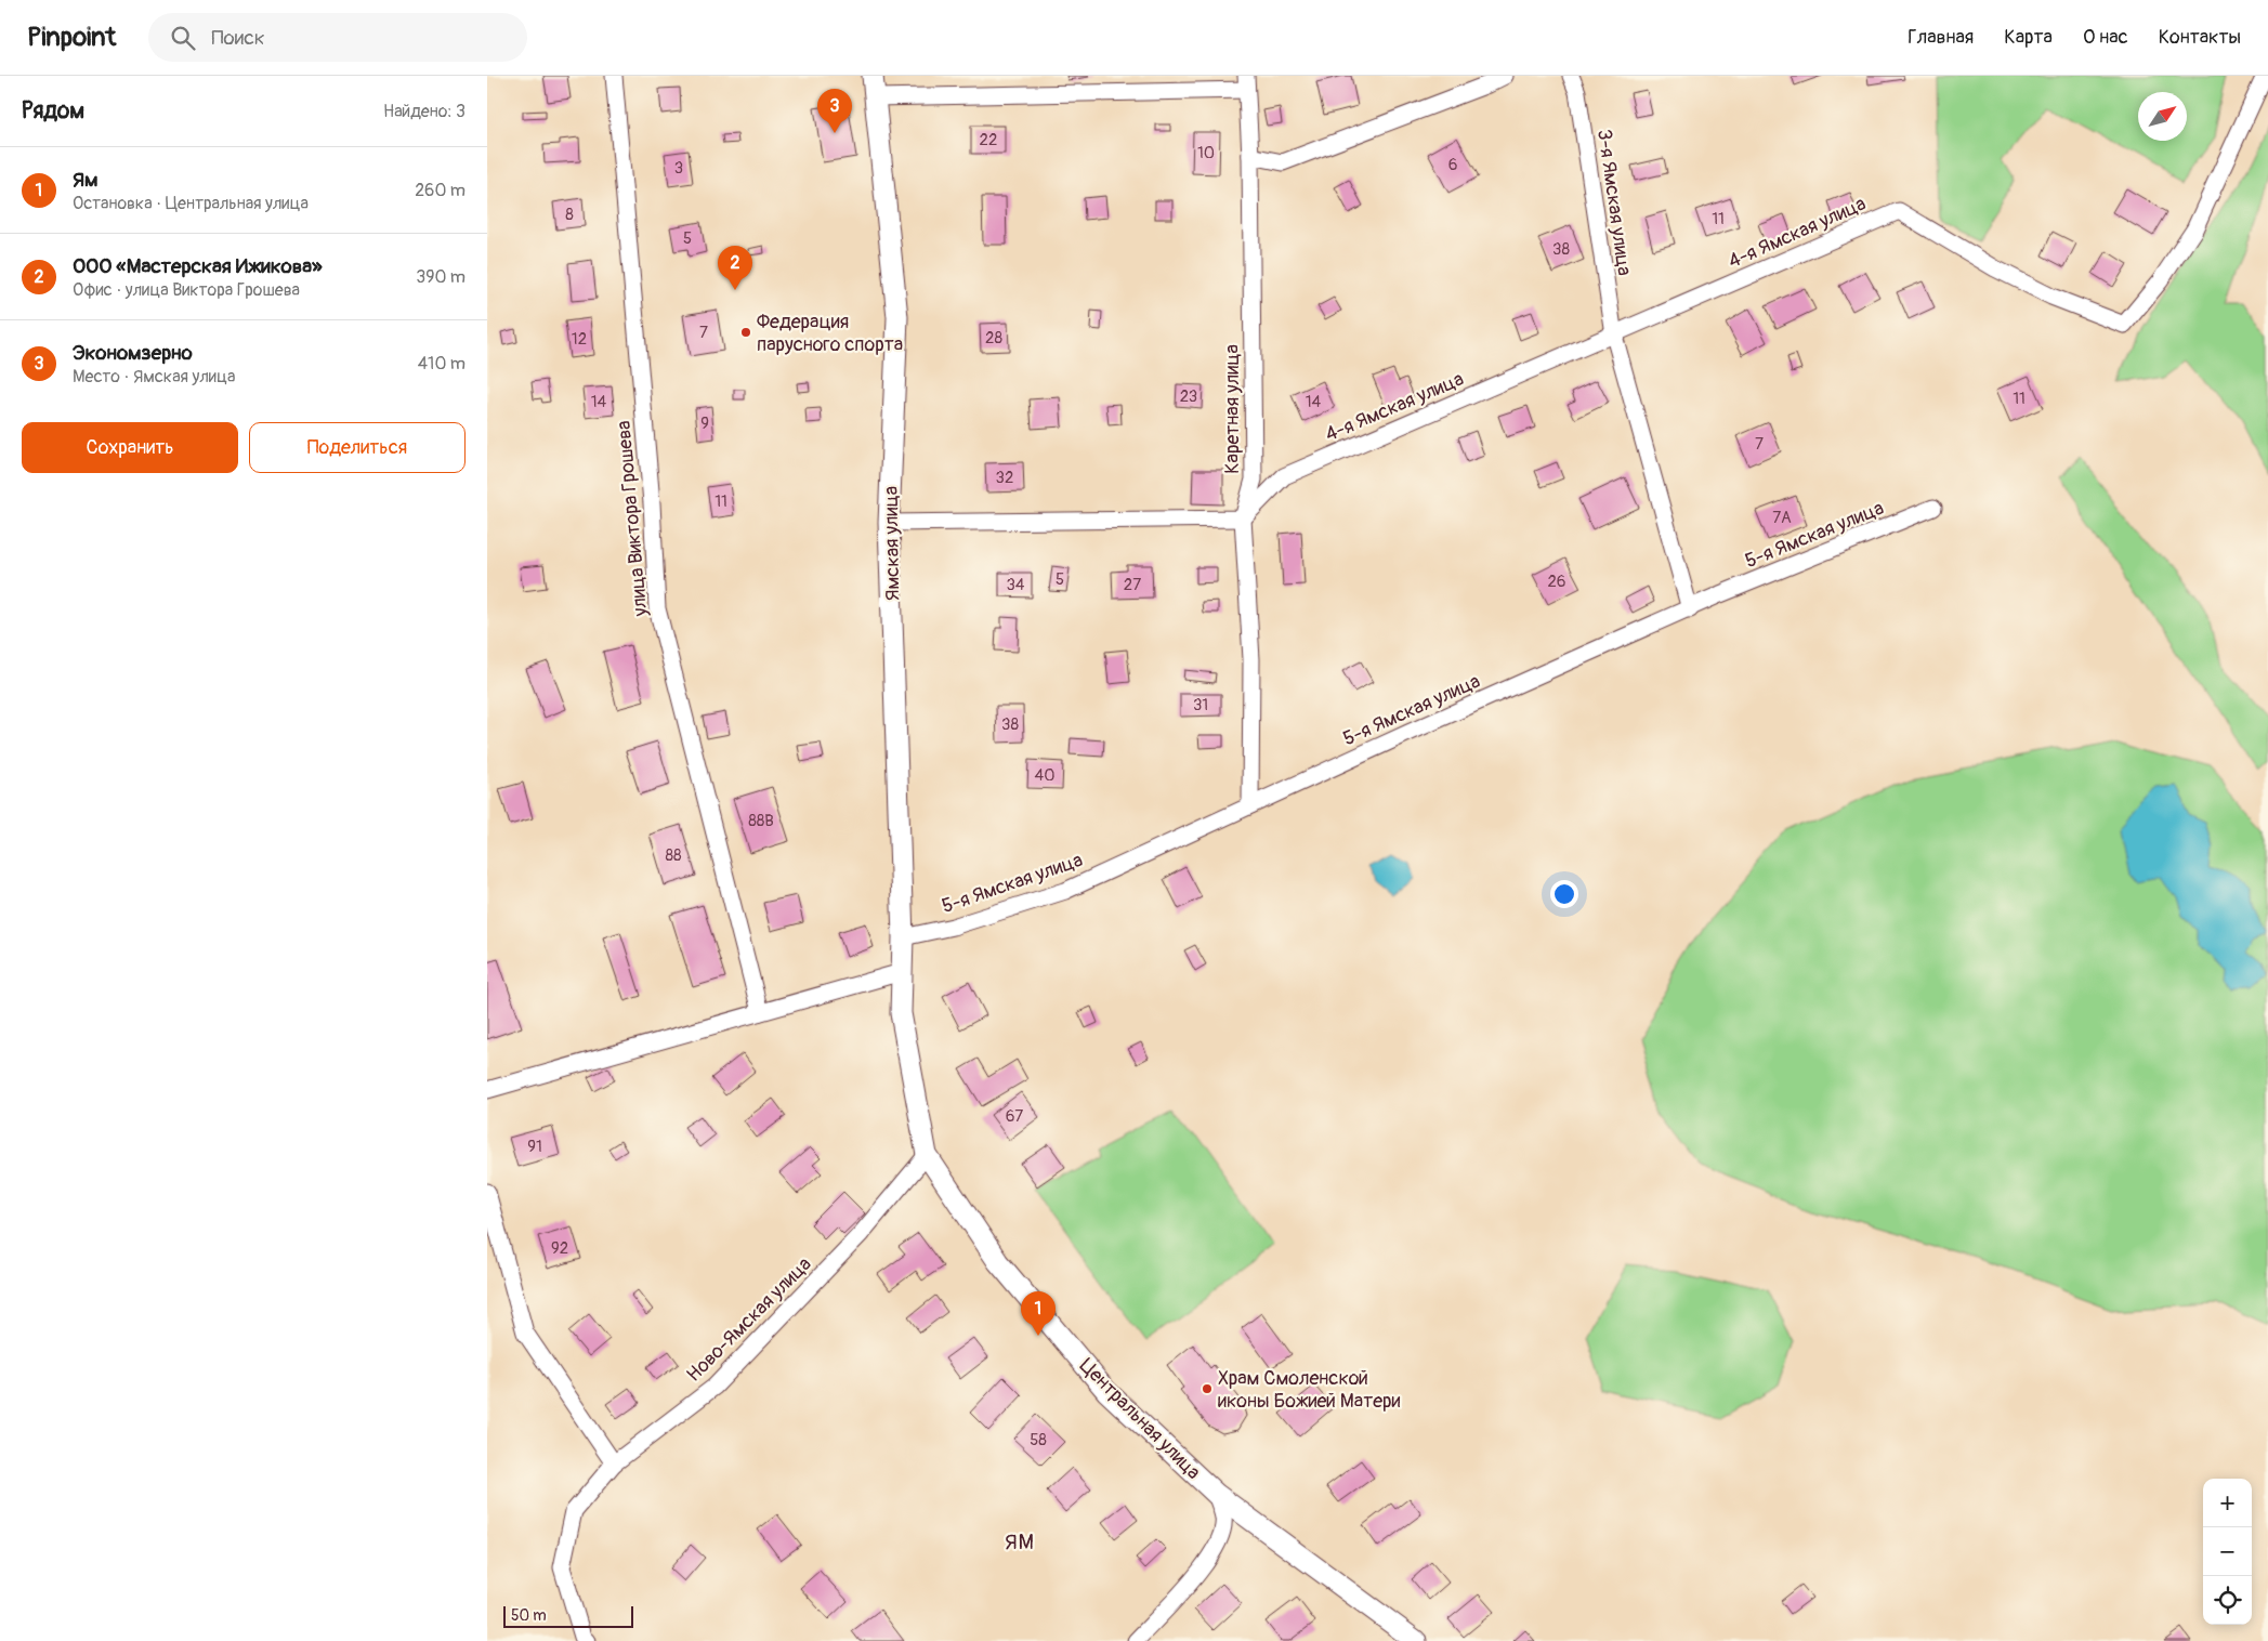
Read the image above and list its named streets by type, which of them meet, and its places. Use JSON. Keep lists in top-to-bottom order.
{
  "streets": {
    "street": [
      "3-я Ямская улица",
      "4-я Ямская улица",
      "Каретная улица",
      "улица Виктора Грошева",
      "5-я Ямская улица",
      "Ямская улица",
      "Ново-Ямская улица",
      "Центральная улица"
    ]
  },
  "crossings": [
    ["3-я Ямская улица", "4-я Ямская улица"],
    ["3-я Ямская улица", "5-я Ямская улица"],
    ["4-я Ямская улица", "Каретная улица"],
    ["Каретная улица", "5-я Ямская улица"],
    ["5-я Ямская улица", "Ямская улица"],
    ["Ямская улица", "Центральная улица"],
    ["Ново-Ямская улица", "Центральная улица"]
  ],
  "districts": ["ЯМ"],
  "places": ["Федерация парусного спорта", "Храм Смоленской иконы Божией Матери"],
  "house_numbers": [
    "22",
    "10",
    "6",
    "3",
    "8",
    "11",
    "5",
    "38",
    "7",
    "28",
    "12",
    "23",
    "11",
    "14",
    "14",
    "9",
    "7",
    "32",
    "11",
    "7А",
    "5",
    "26",
    "34",
    "27",
    "31",
    "38",
    "40",
    "88В",
    "88",
    "67",
    "91",
    "92",
    "58"
  ],
  "scale_bar": "50 m",
  "north": "top right",
  "page": {
    "header": "Pinpoint",
    "search": "Поиск",
    "nav": [
      "Главная",
      "Карта",
      "О нас",
      "Контакты"
    ],
    "heading": ["Рядом", "Найдено: 3"],
    "pins": ["3", "2", "1"],
    "list": [
      {
        "mark": "1",
        "name": "Ям",
        "note": "Остановка · Центральная улица",
        "value": "260 m"
      },
      {
        "mark": "2",
        "name": "ООО «Мастерская Ижикова»",
        "note": "Офис · улица Виктора Грошева",
        "value": "390 m"
      },
      {
        "mark": "3",
        "name": "Экономзерно",
        "note": "Место · Ямская улица",
        "value": "410 m"
      }
    ],
    "buttons": ["Сохранить", "Поделиться"],
    "map_buttons": ["+", "−"],
    "scale": "50 m"
  }
}
